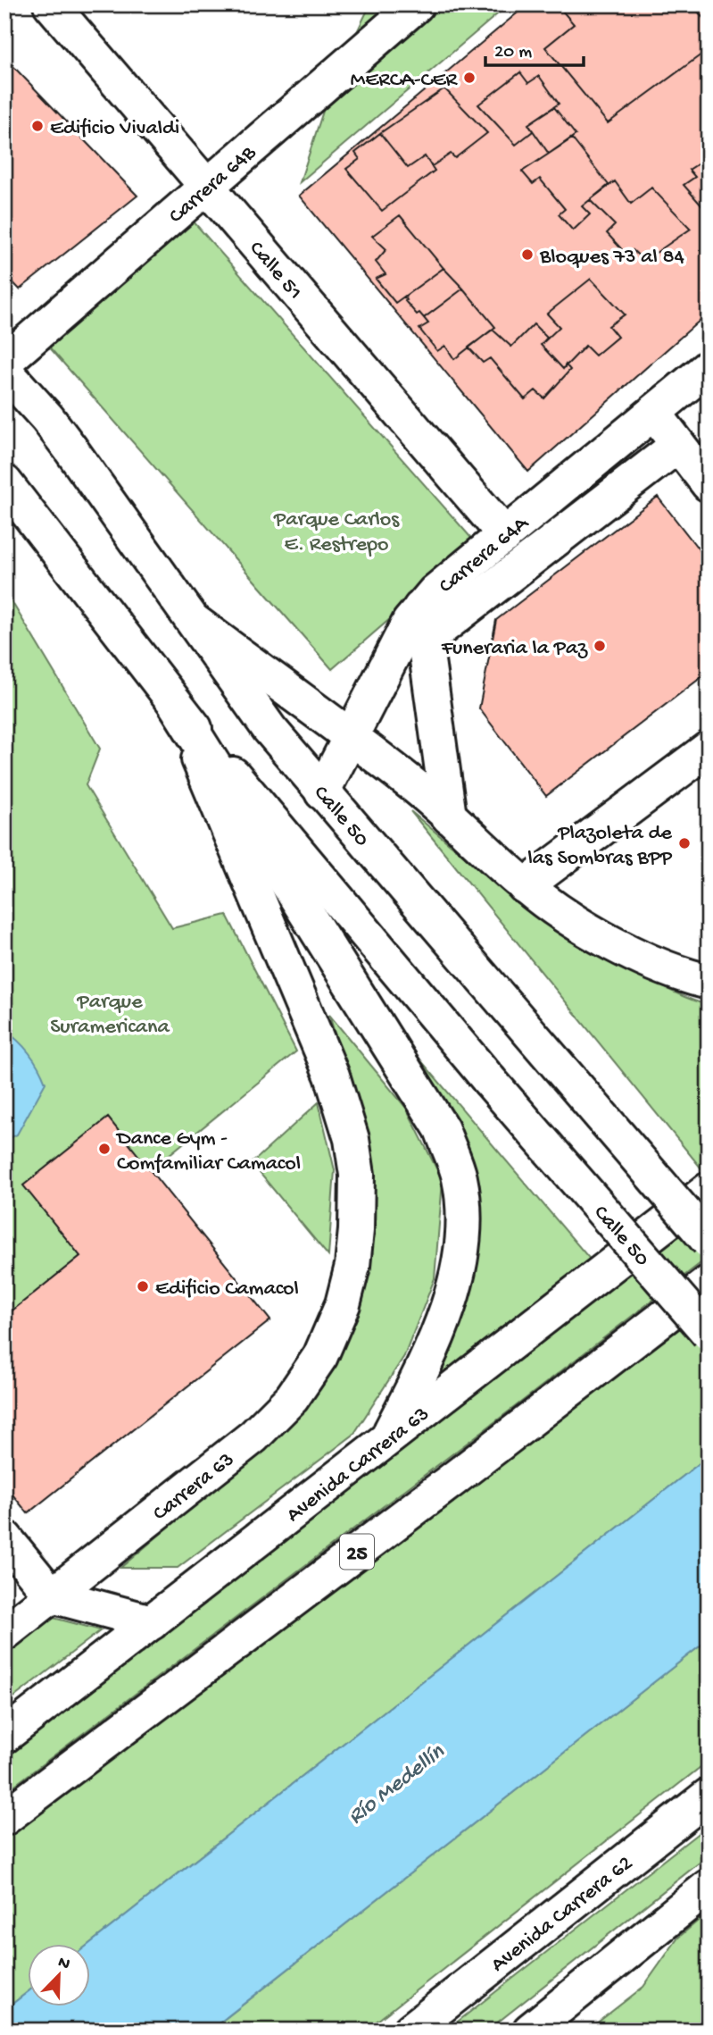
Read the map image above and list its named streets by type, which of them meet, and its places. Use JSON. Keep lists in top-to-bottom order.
{
  "streets": {
    "main road": [
      "Carrera 64B",
      "Calle 51",
      "Carrera 64A",
      "Calle 50",
      "Avenida Carrera 63",
      "Carrera 63",
      "25",
      "Avenida Carrera 62"
    ]
  },
  "crossings": [
    ["Carrera 64B", "Calle 51"],
    ["Calle 51", "Carrera 64A"],
    ["Carrera 64A", "Calle 50"],
    ["Calle 50", "Carrera 63"]
  ],
  "water": ["Río Medellín"],
  "parks": ["Parque Carlos E. Restrepo", "Parque Suramericana"],
  "places": [
    "MERCA-CER",
    "Edificio Vivaldi",
    "Bloques 73 al 84",
    "Funeraria la Paz",
    "Plazoleta de las Sombras BPP",
    "Dance Gym - Comfamiliar Camacol",
    "Edificio Camacol"
  ],
  "scale_bar": "20 m",
  "north": "top right"
}
